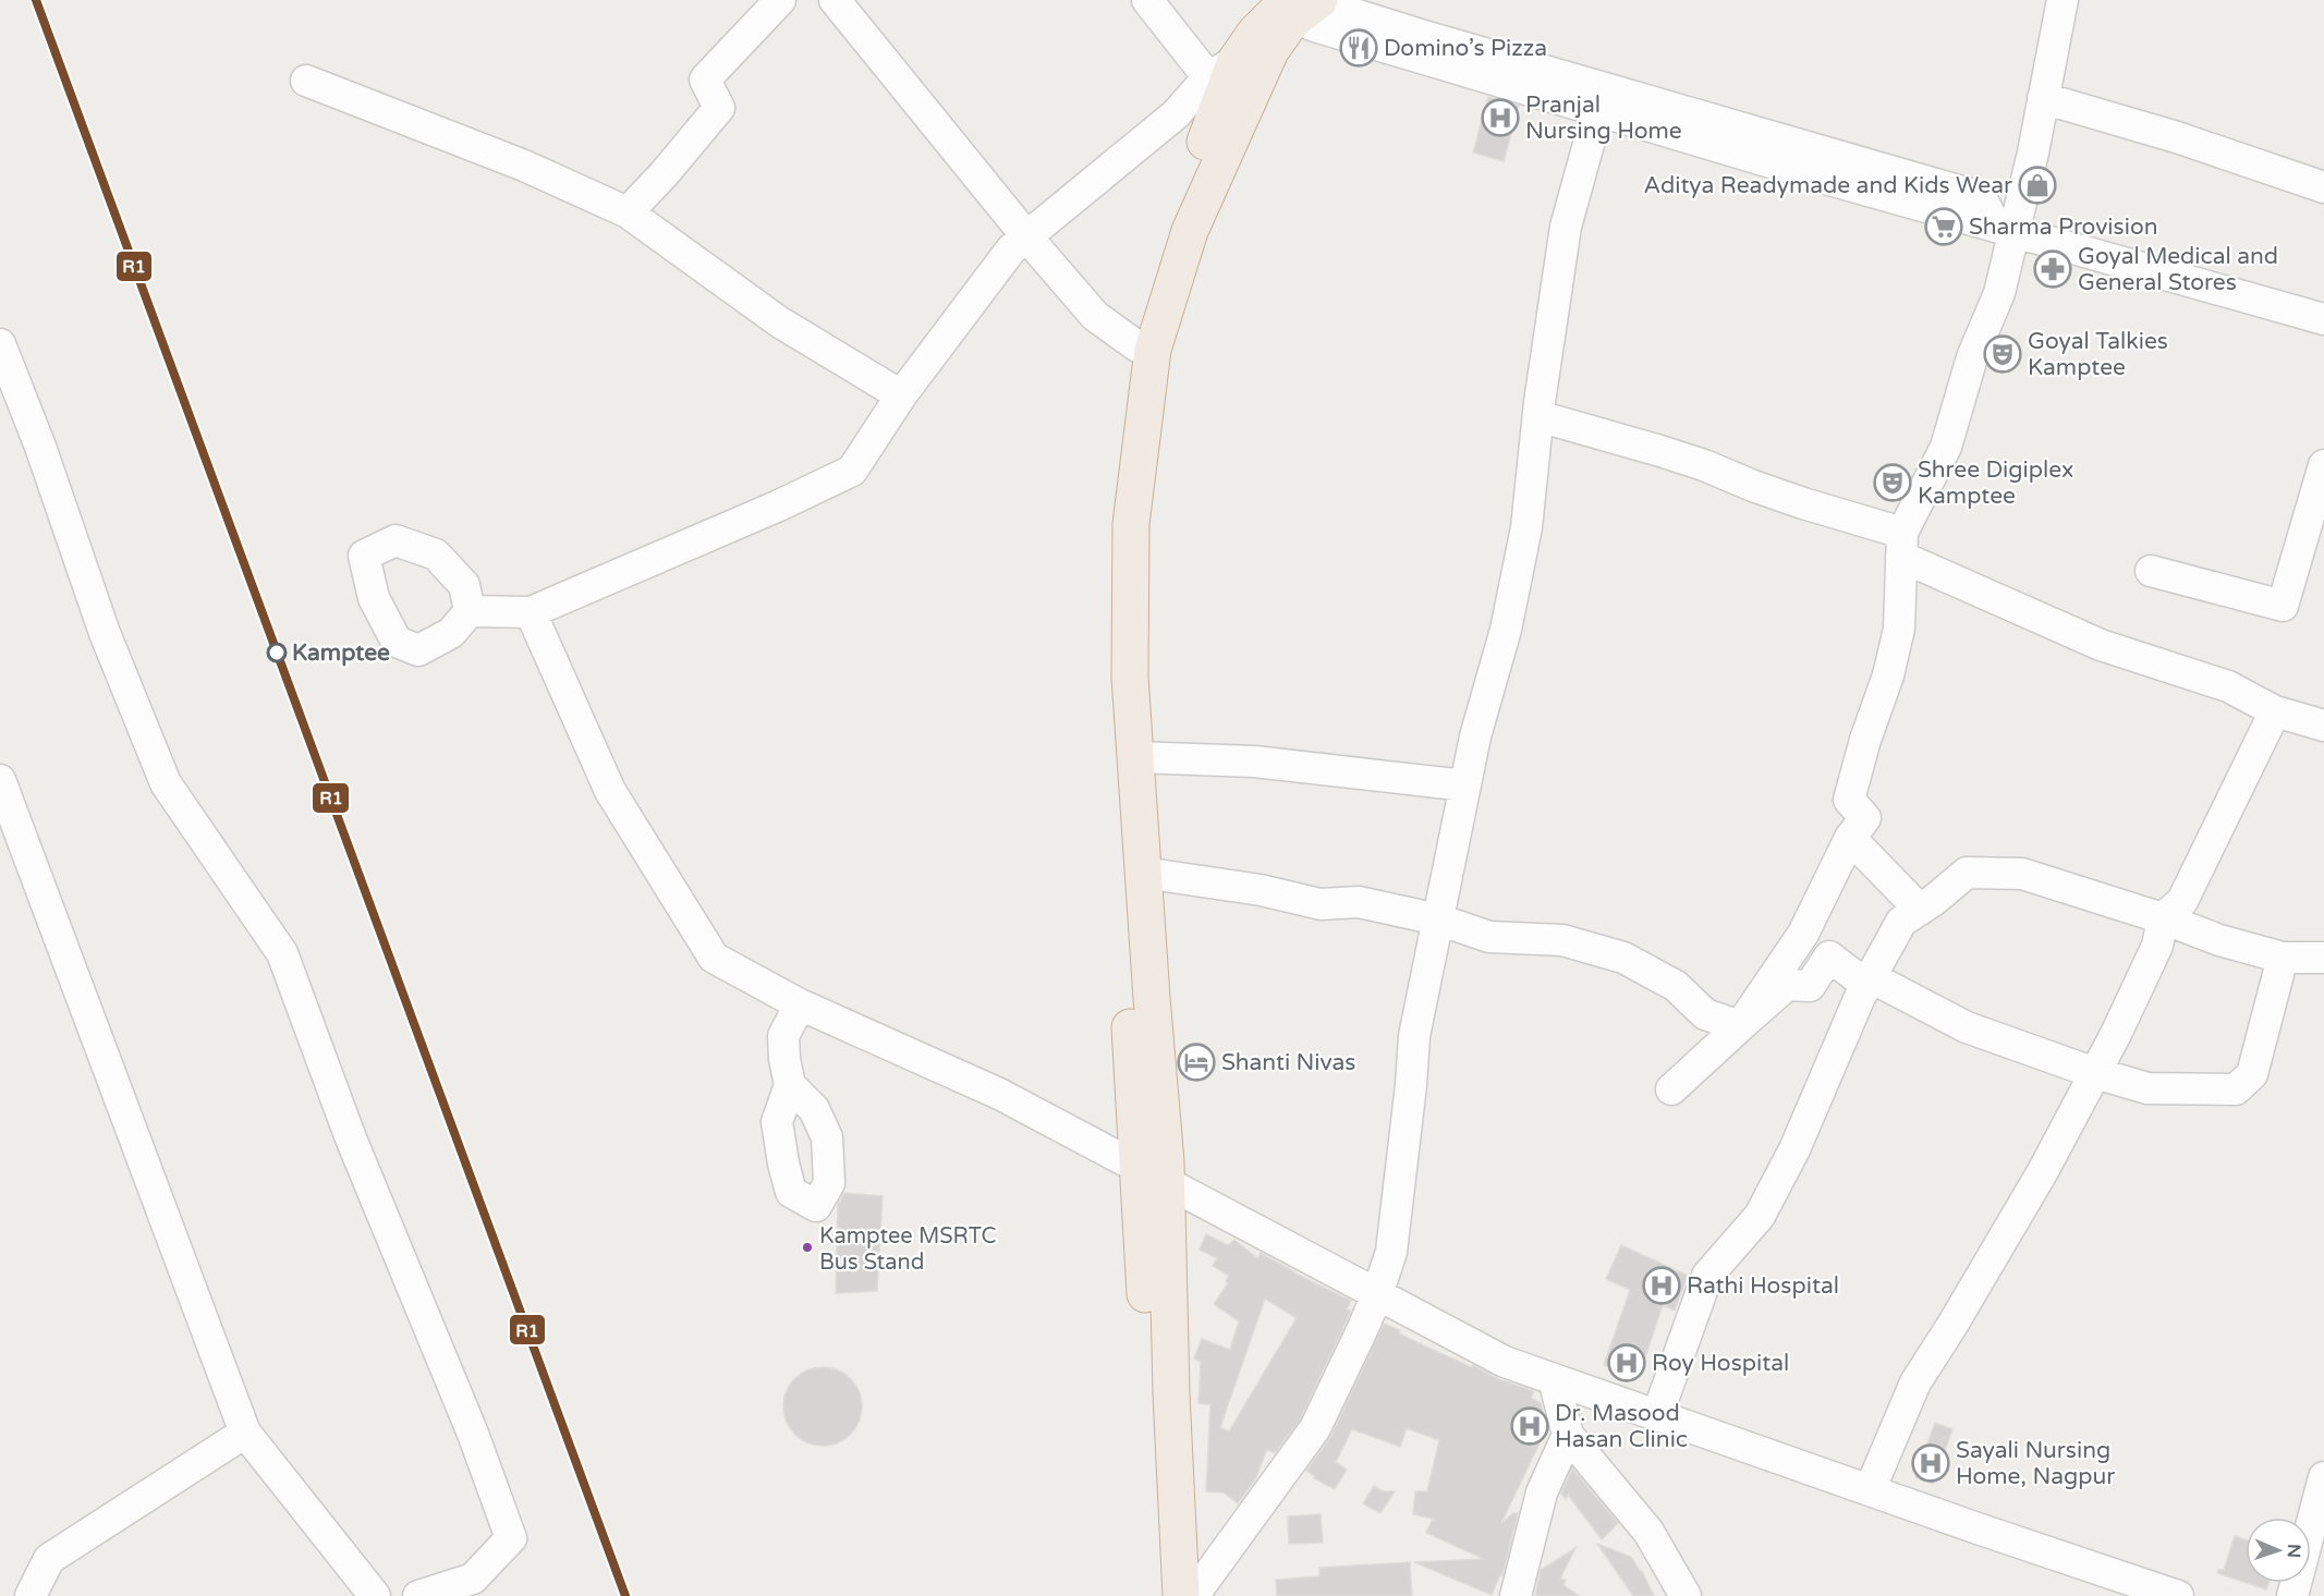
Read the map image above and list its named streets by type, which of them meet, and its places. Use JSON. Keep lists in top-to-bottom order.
{
  "places": {
    "restaurant": ["Domino’s Pizza"],
    "hospital": [
      "Pranjal Nursing Home",
      "Rathi Hospital",
      "Roy Hospital",
      "Dr. Masood Hasan Clinic",
      "Sayali Nursing Home, Nagpur"
    ],
    "shop": ["Aditya Readymade and Kids Wear"],
    "supermarket": ["Sharma Provision"],
    "pharmacy": ["Goyal Medical and General Stores"],
    "theatre": ["Goyal Talkies Kamptee", "Shree Digiplex Kamptee"],
    "other": ["Kamptee", "Kamptee MSRTC Bus Stand"],
    "hotel": ["Shanti Nivas"]
  },
  "lines": ["transit line R1"],
  "north": "right"
}
